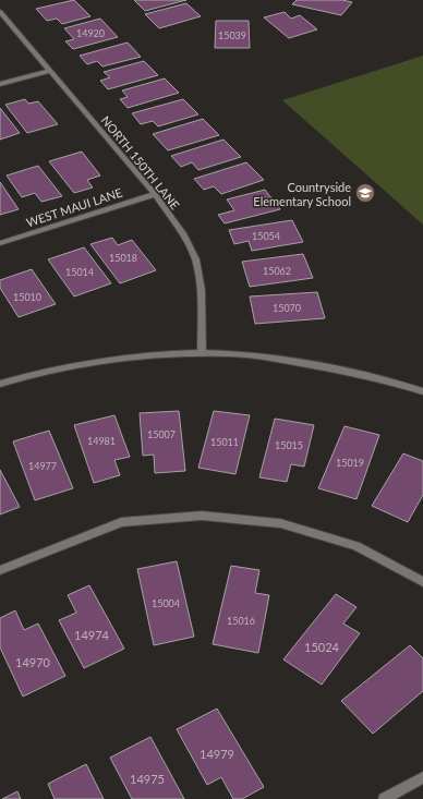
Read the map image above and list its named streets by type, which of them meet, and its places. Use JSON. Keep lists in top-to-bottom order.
{
  "streets": {
    "street": ["NORTH 150TH LANE", "WEST MAUI LANE"]
  },
  "crossings": [
    ["NORTH 150TH LANE", "WEST MAUI LANE"]
  ],
  "places": {
    "school or university": ["Countryside Elementary School"]
  },
  "house_numbers": [
    "14920",
    "15039",
    "15054",
    "15018",
    "15062",
    "15014",
    "15010",
    "15070",
    "15007",
    "14981",
    "15011",
    "15015",
    "15019",
    "14977",
    "15004",
    "15016",
    "14974",
    "15024",
    "14970",
    "14979",
    "14975"
  ]
}
